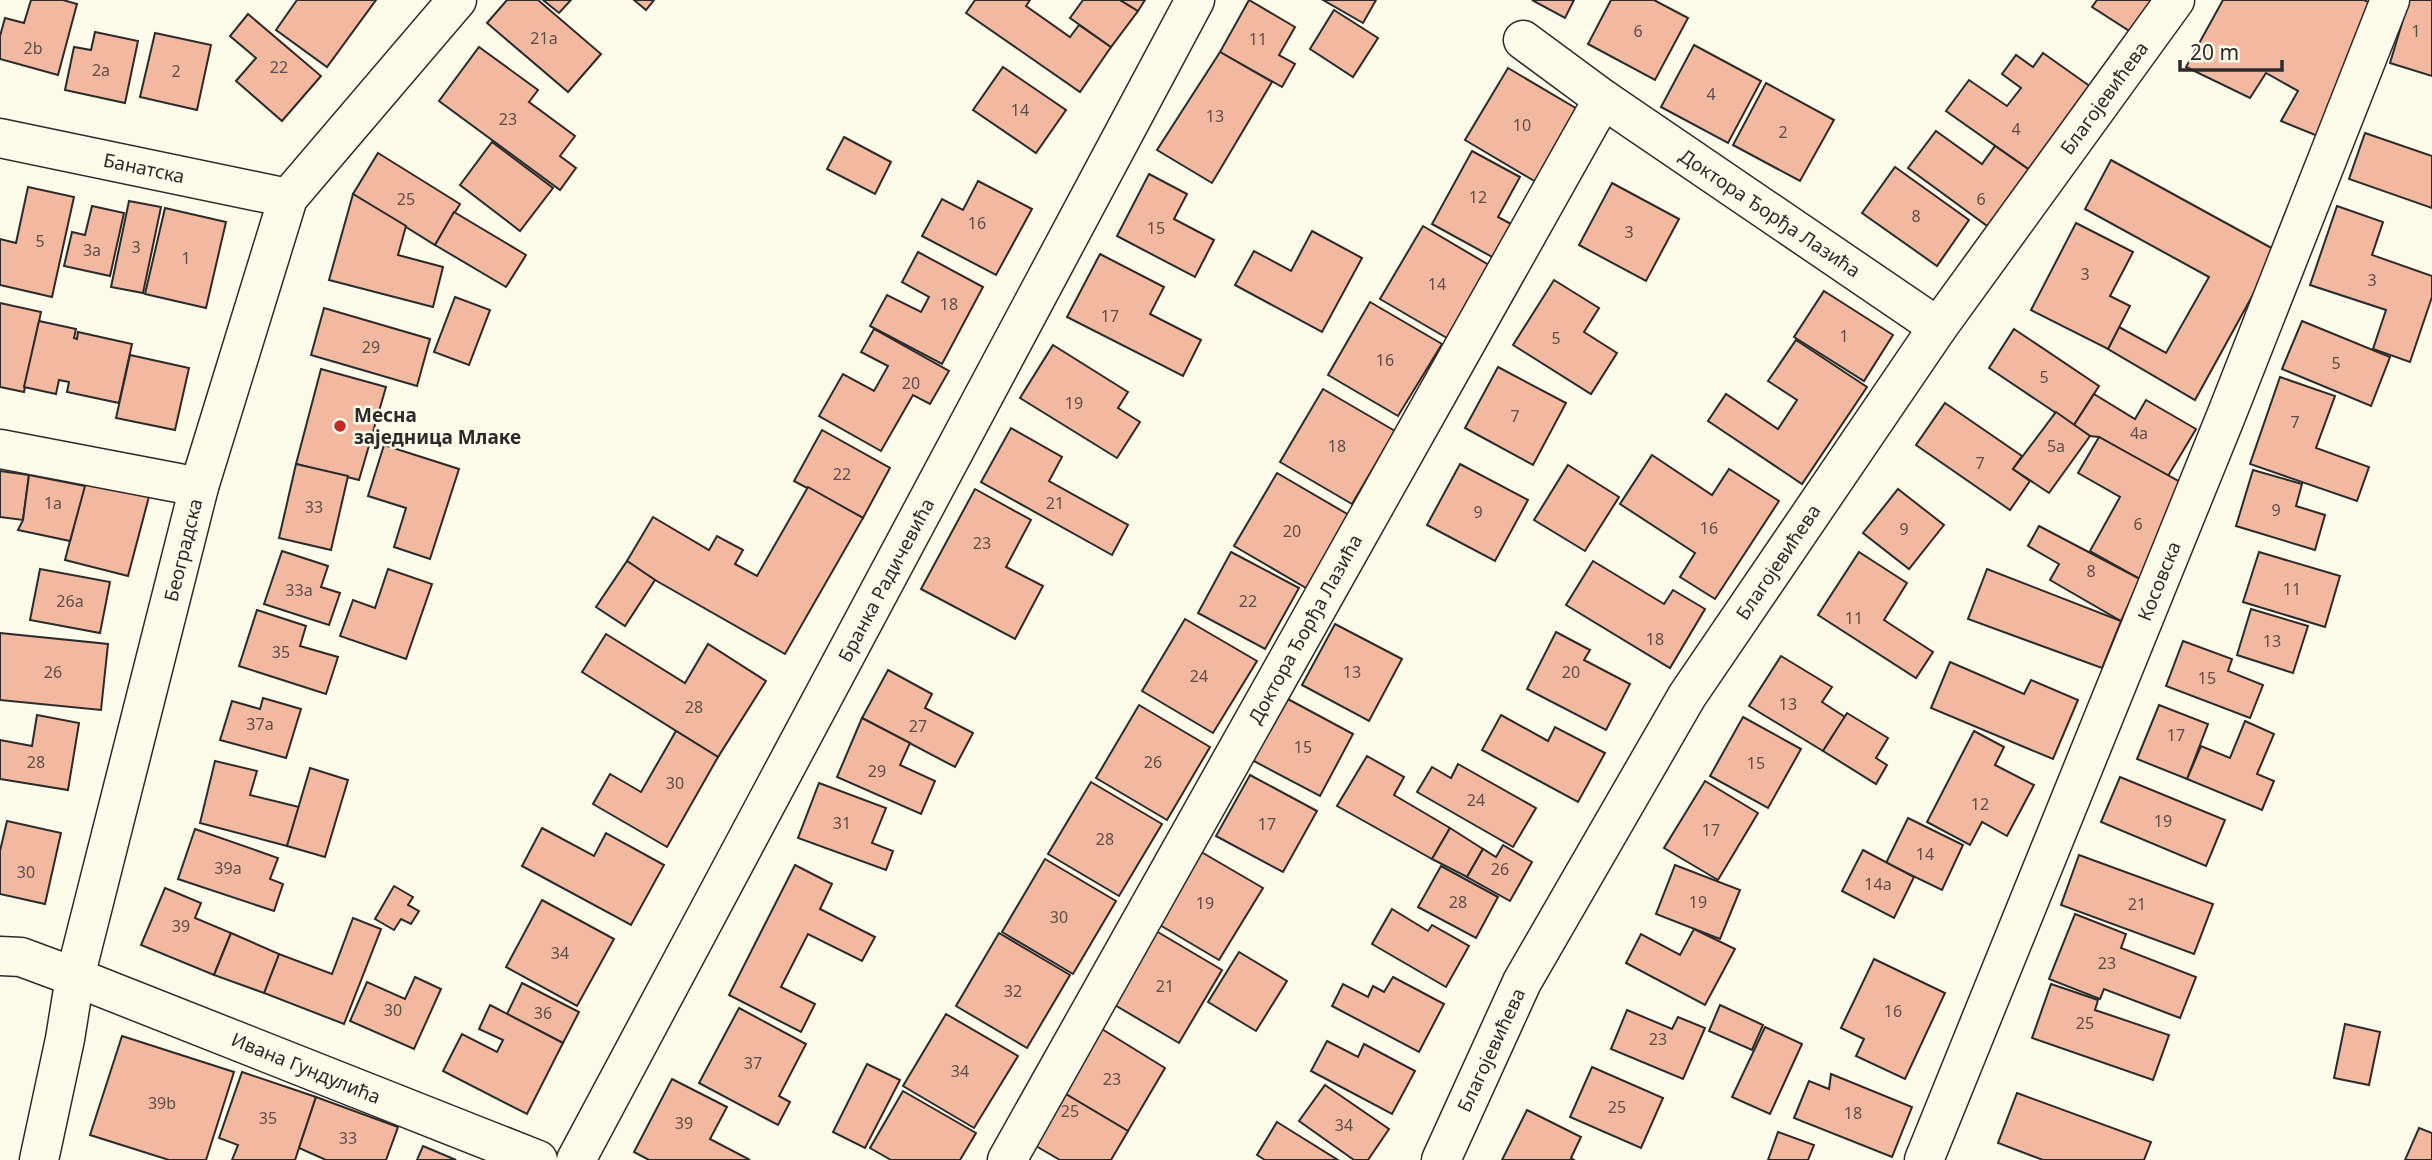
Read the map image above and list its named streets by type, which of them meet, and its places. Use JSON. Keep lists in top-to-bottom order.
{
  "streets": {
    "street": [
      "Благојевићева",
      "Банатска",
      "Доктора Ђорђа Лазића",
      "Београдска",
      "Бранка Радичевића",
      "Косовска",
      "Ивана Гундулића"
    ]
  },
  "crossings": [
    ["Благојевићева", "Доктора Ђорђа Лазића"],
    ["Банатска", "Београдска"],
    ["Београдска", "Ивана Гундулића"]
  ],
  "places": ["Месна заједница Млаке"],
  "house_numbers": [
    "6",
    "1",
    "21a",
    "11",
    "2b",
    "22",
    "2a",
    "2",
    "4",
    "14",
    "13",
    "23",
    "10",
    "4",
    "2",
    "12",
    "25",
    "6",
    "8",
    "16",
    "15",
    "3",
    "5",
    "3",
    "3a",
    "1",
    "3",
    "3",
    "14",
    "18",
    "17",
    "1",
    "5",
    "29",
    "16",
    "5",
    "5",
    "20",
    "19",
    "7",
    "7",
    "4a",
    "18",
    "5a",
    "7",
    "22",
    "1a",
    "21",
    "33",
    "9",
    "9",
    "6",
    "16",
    "9",
    "20",
    "23",
    "8",
    "11",
    "33a",
    "26a",
    "22",
    "11",
    "18",
    "13",
    "35",
    "26",
    "13",
    "20",
    "24",
    "15",
    "13",
    "28",
    "37a",
    "27",
    "17",
    "15",
    "28",
    "26",
    "15",
    "29",
    "30",
    "24",
    "12",
    "19",
    "31",
    "17",
    "17",
    "28",
    "14",
    "39a",
    "26",
    "30",
    "14a",
    "28",
    "19",
    "19",
    "21",
    "30",
    "39",
    "34",
    "23",
    "21",
    "32",
    "30",
    "16",
    "36",
    "25",
    "23",
    "37",
    "34",
    "23",
    "39b",
    "25",
    "25",
    "18",
    "35",
    "39",
    "34",
    "33"
  ],
  "scale_bar": "20 m"
}
